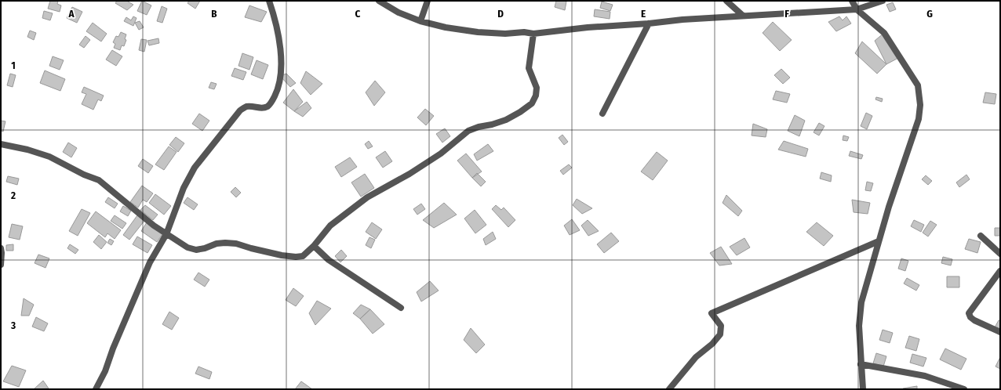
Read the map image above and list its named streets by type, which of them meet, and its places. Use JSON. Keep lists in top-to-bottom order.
{
  "grid": {
    "columns": [
      "A",
      "B",
      "C",
      "D",
      "E",
      "F",
      "G"
    ],
    "rows": ["1", "2", "3"]
  }
}
